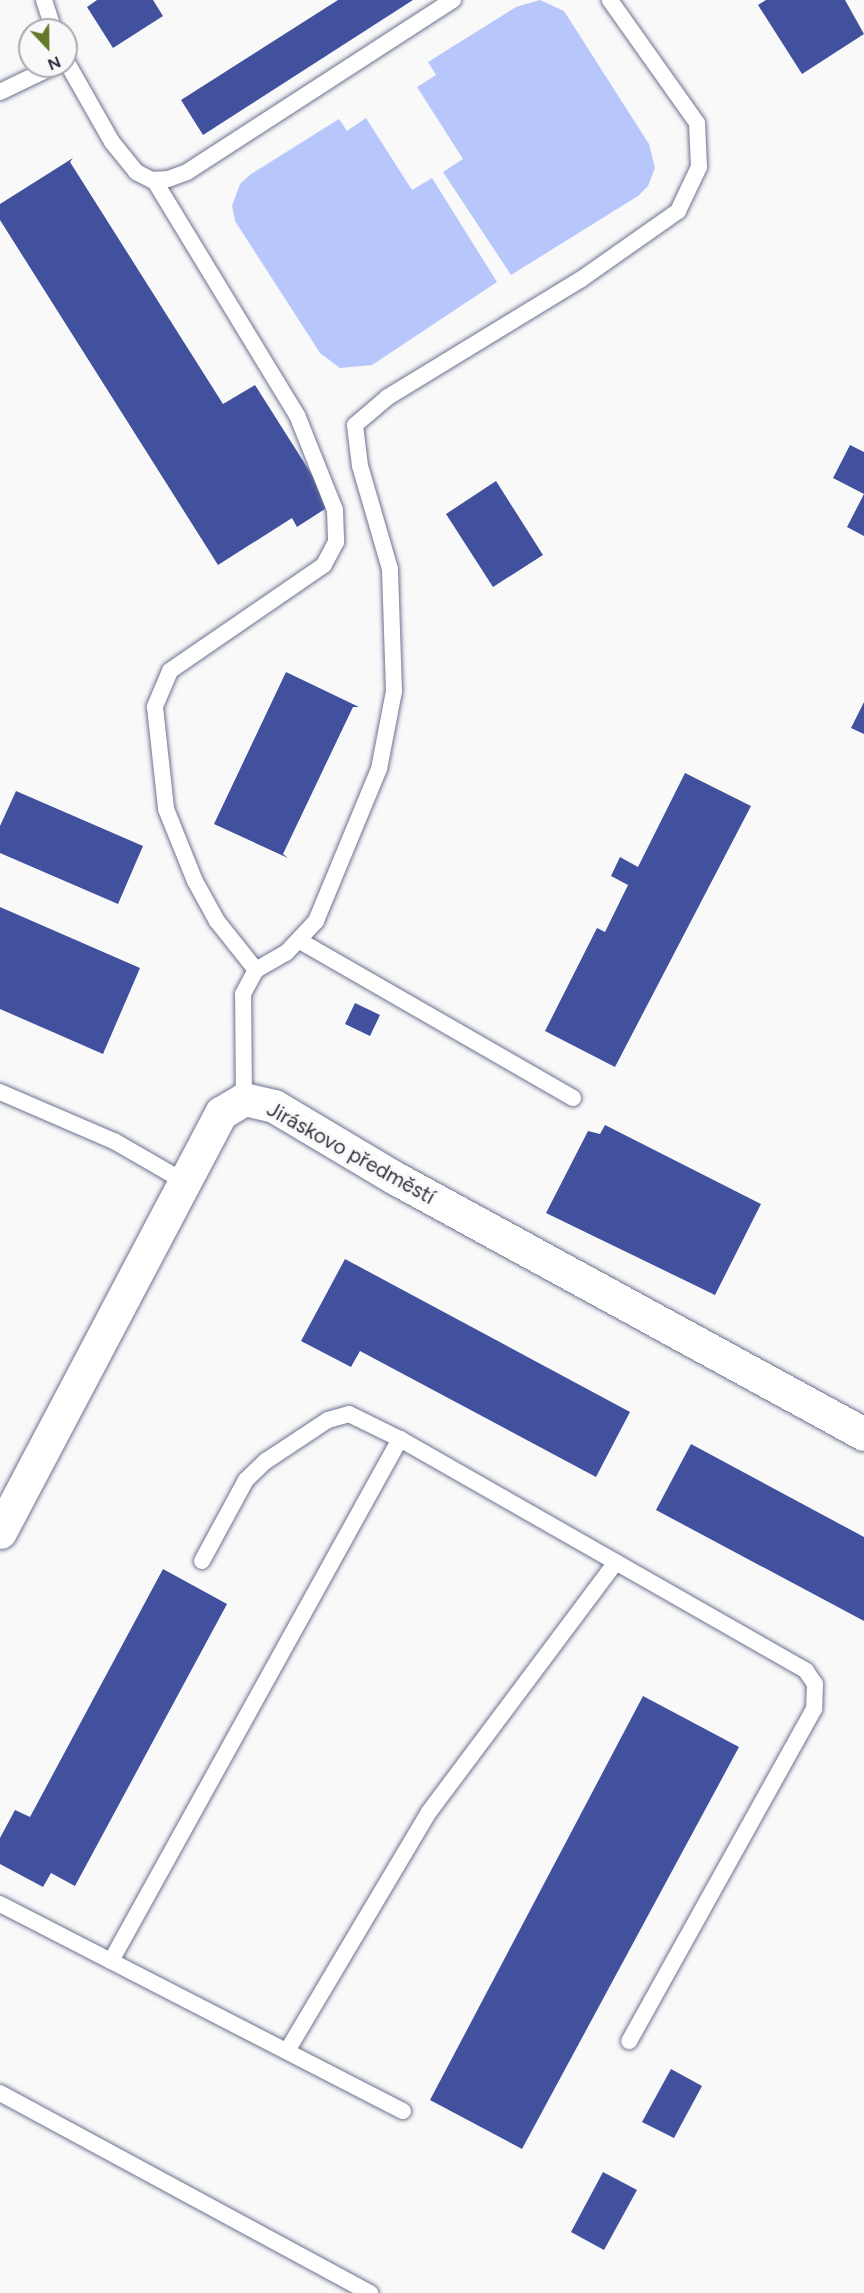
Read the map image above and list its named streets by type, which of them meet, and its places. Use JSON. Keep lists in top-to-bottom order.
{
  "streets": {
    "street": ["Jiráskovo předměstí"]
  },
  "north": "bottom"
}
